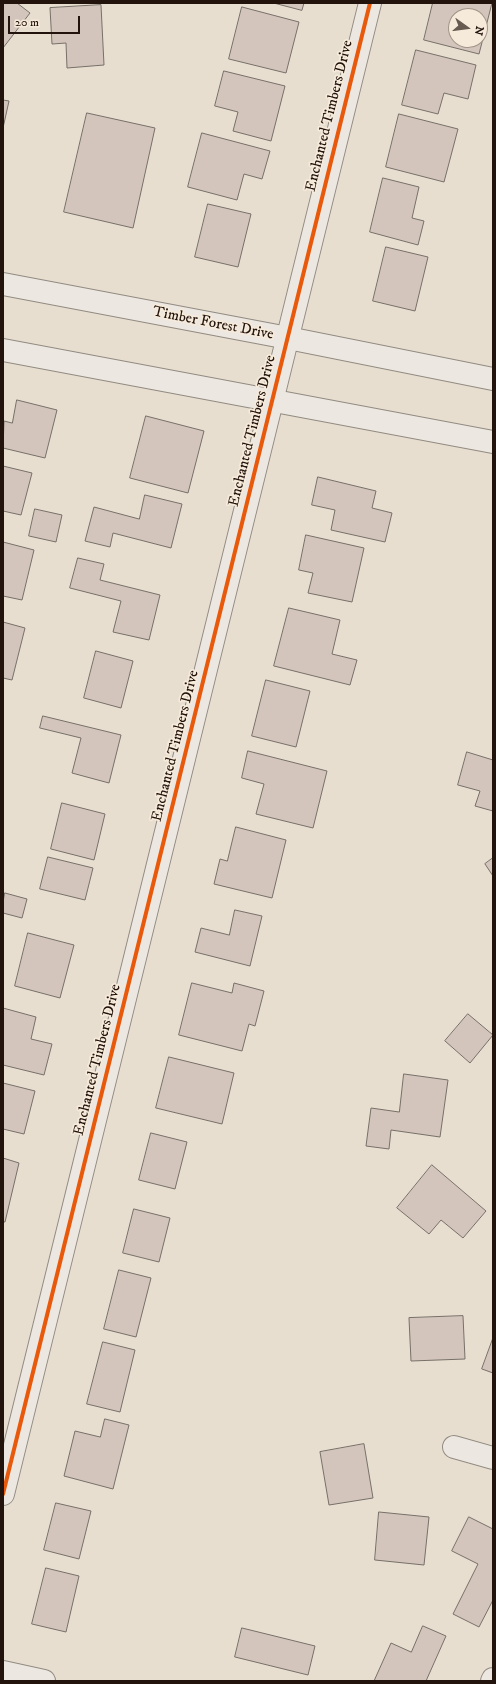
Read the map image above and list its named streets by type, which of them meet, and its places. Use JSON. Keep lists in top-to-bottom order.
{
  "streets": {
    "street": ["Enchanted Timbers Drive", "Timber Forest Drive"]
  },
  "crossings": [
    ["Enchanted Timbers Drive", "Timber Forest Drive"]
  ],
  "scale_bar": "20 m",
  "north": "right"
}
